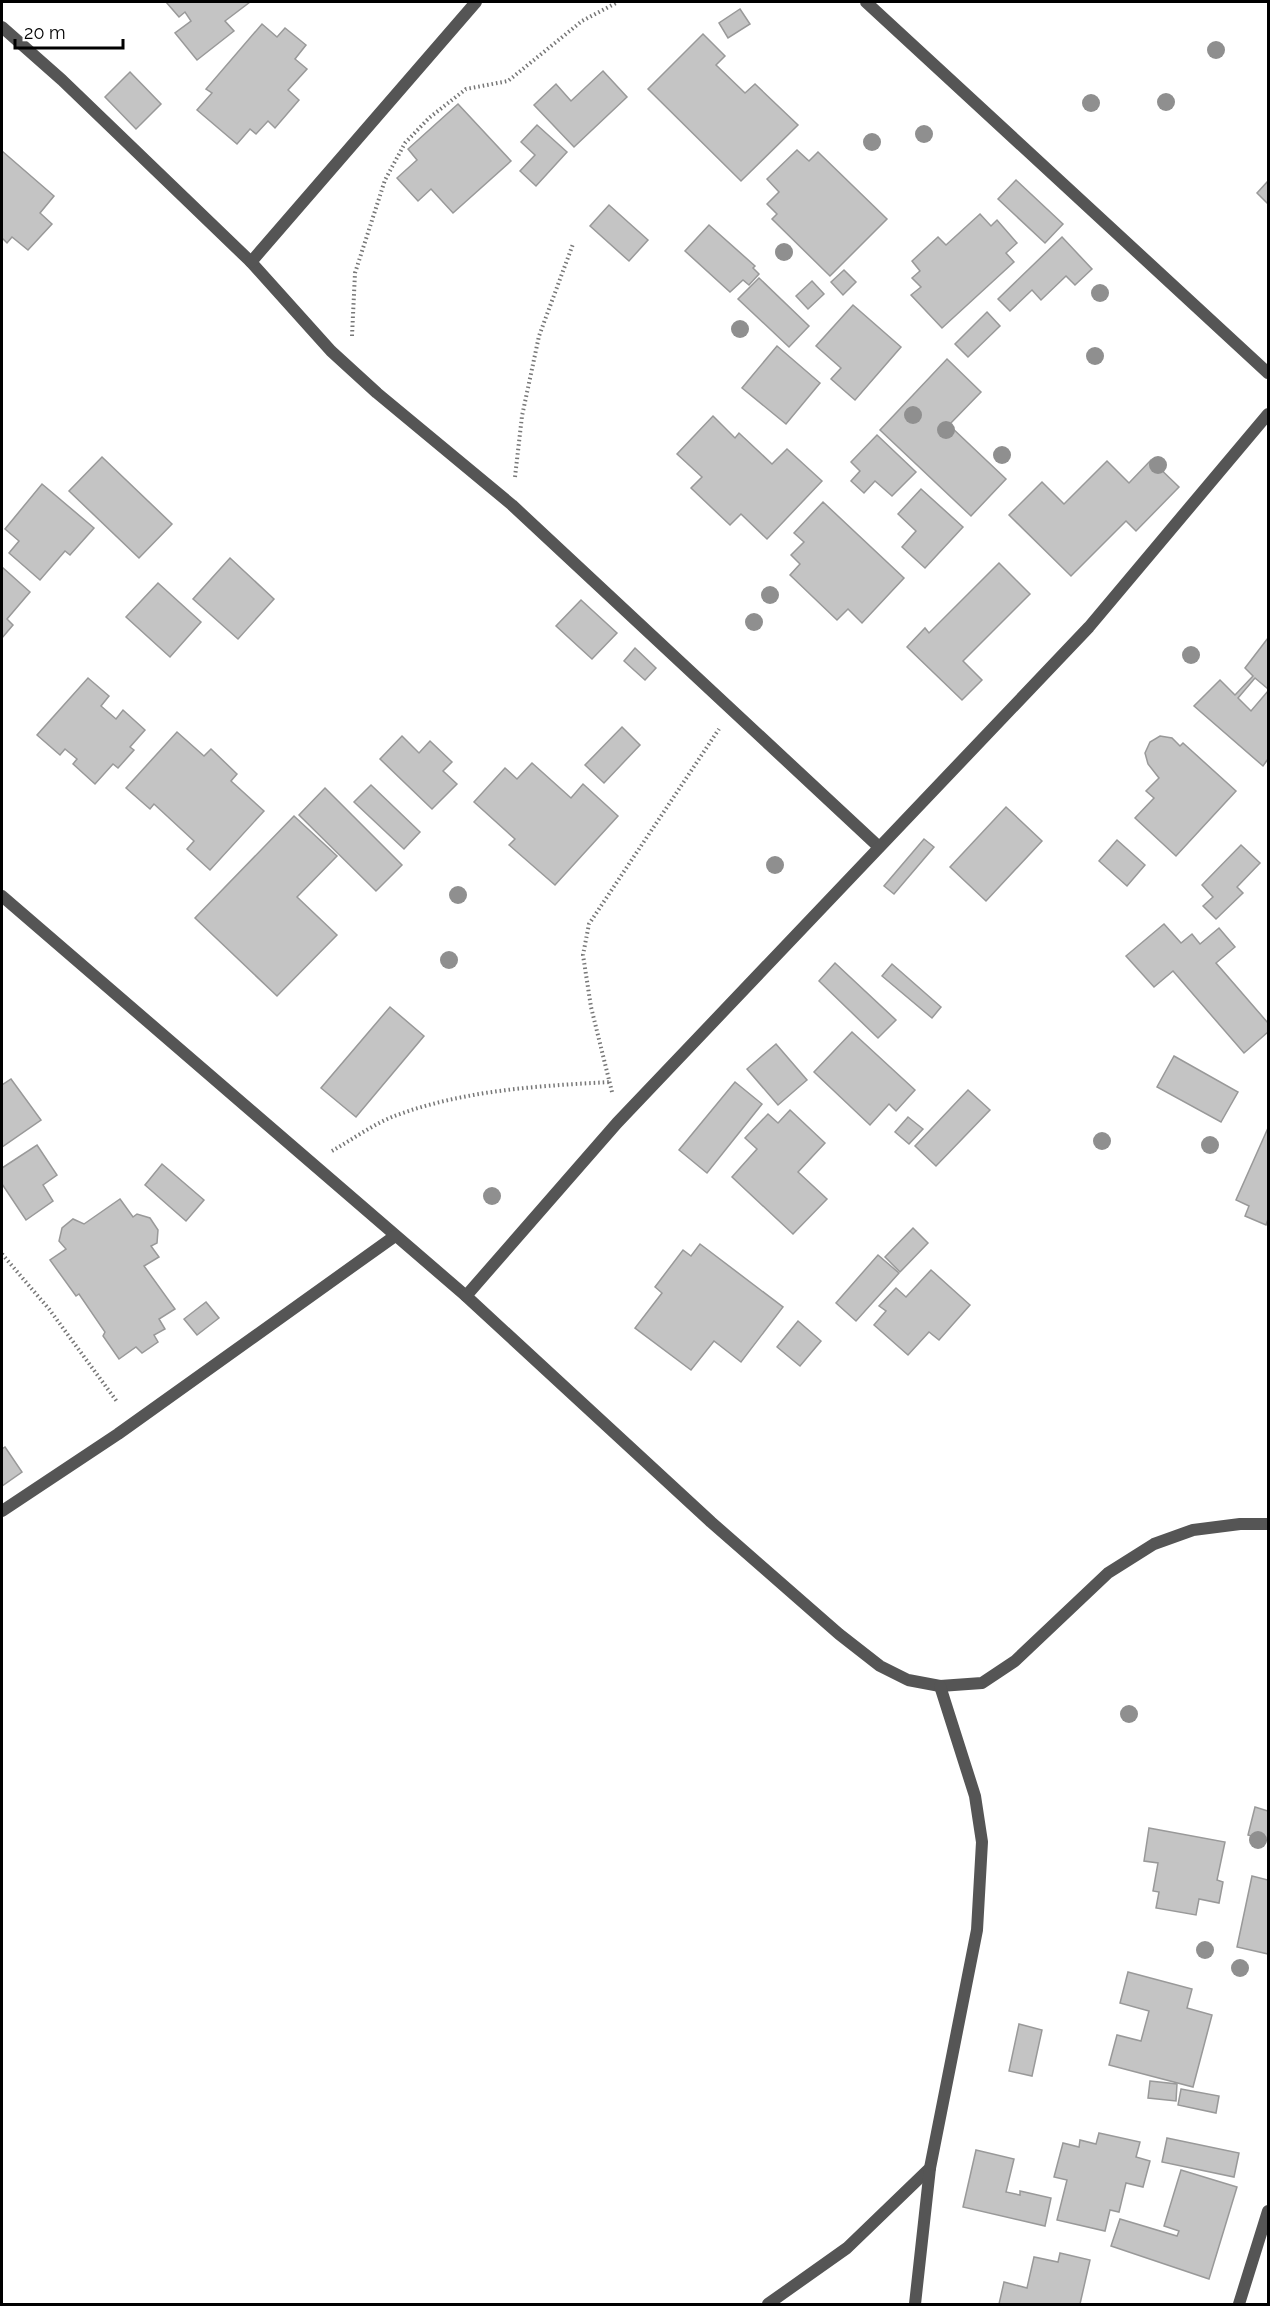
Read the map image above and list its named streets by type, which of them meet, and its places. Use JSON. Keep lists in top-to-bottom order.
{
  "scale_bar": "20 m"
}
